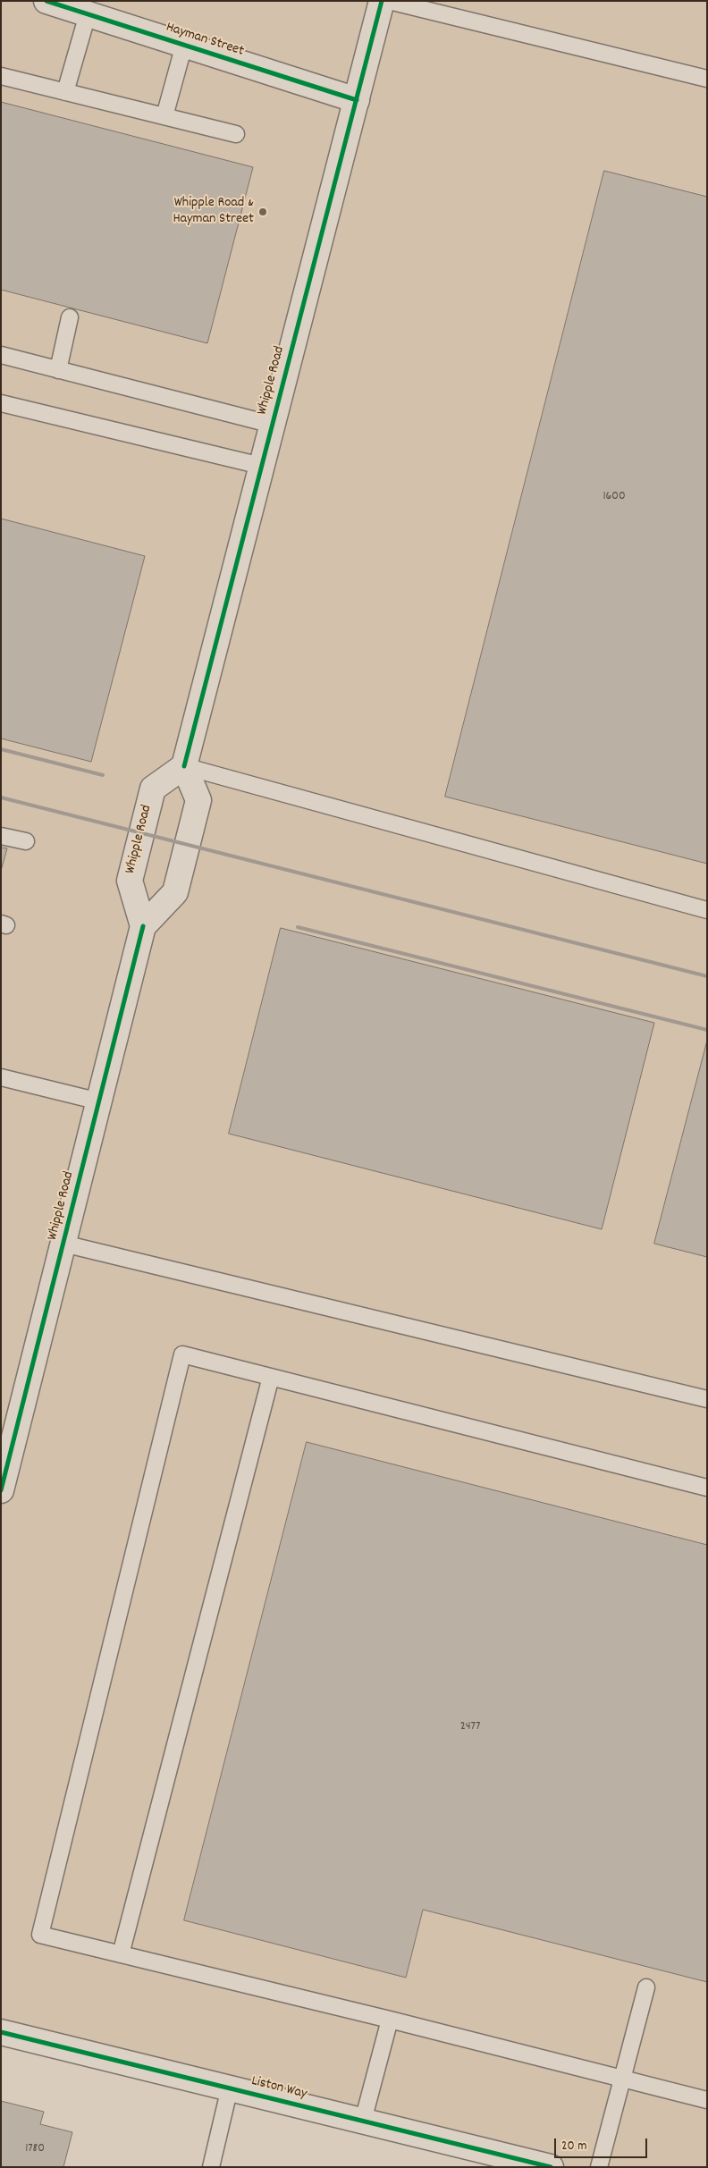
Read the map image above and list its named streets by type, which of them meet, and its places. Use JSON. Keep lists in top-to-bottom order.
{
  "streets": {
    "main road": ["Hayman Street", "Whipple Road", "Liston Way"]
  },
  "crossings": [
    ["Hayman Street", "Whipple Road"]
  ],
  "places": ["Whipple Road & Hayman Street"],
  "house_numbers": ["1600", "2477", "1780"],
  "scale_bar": "20 m"
}
